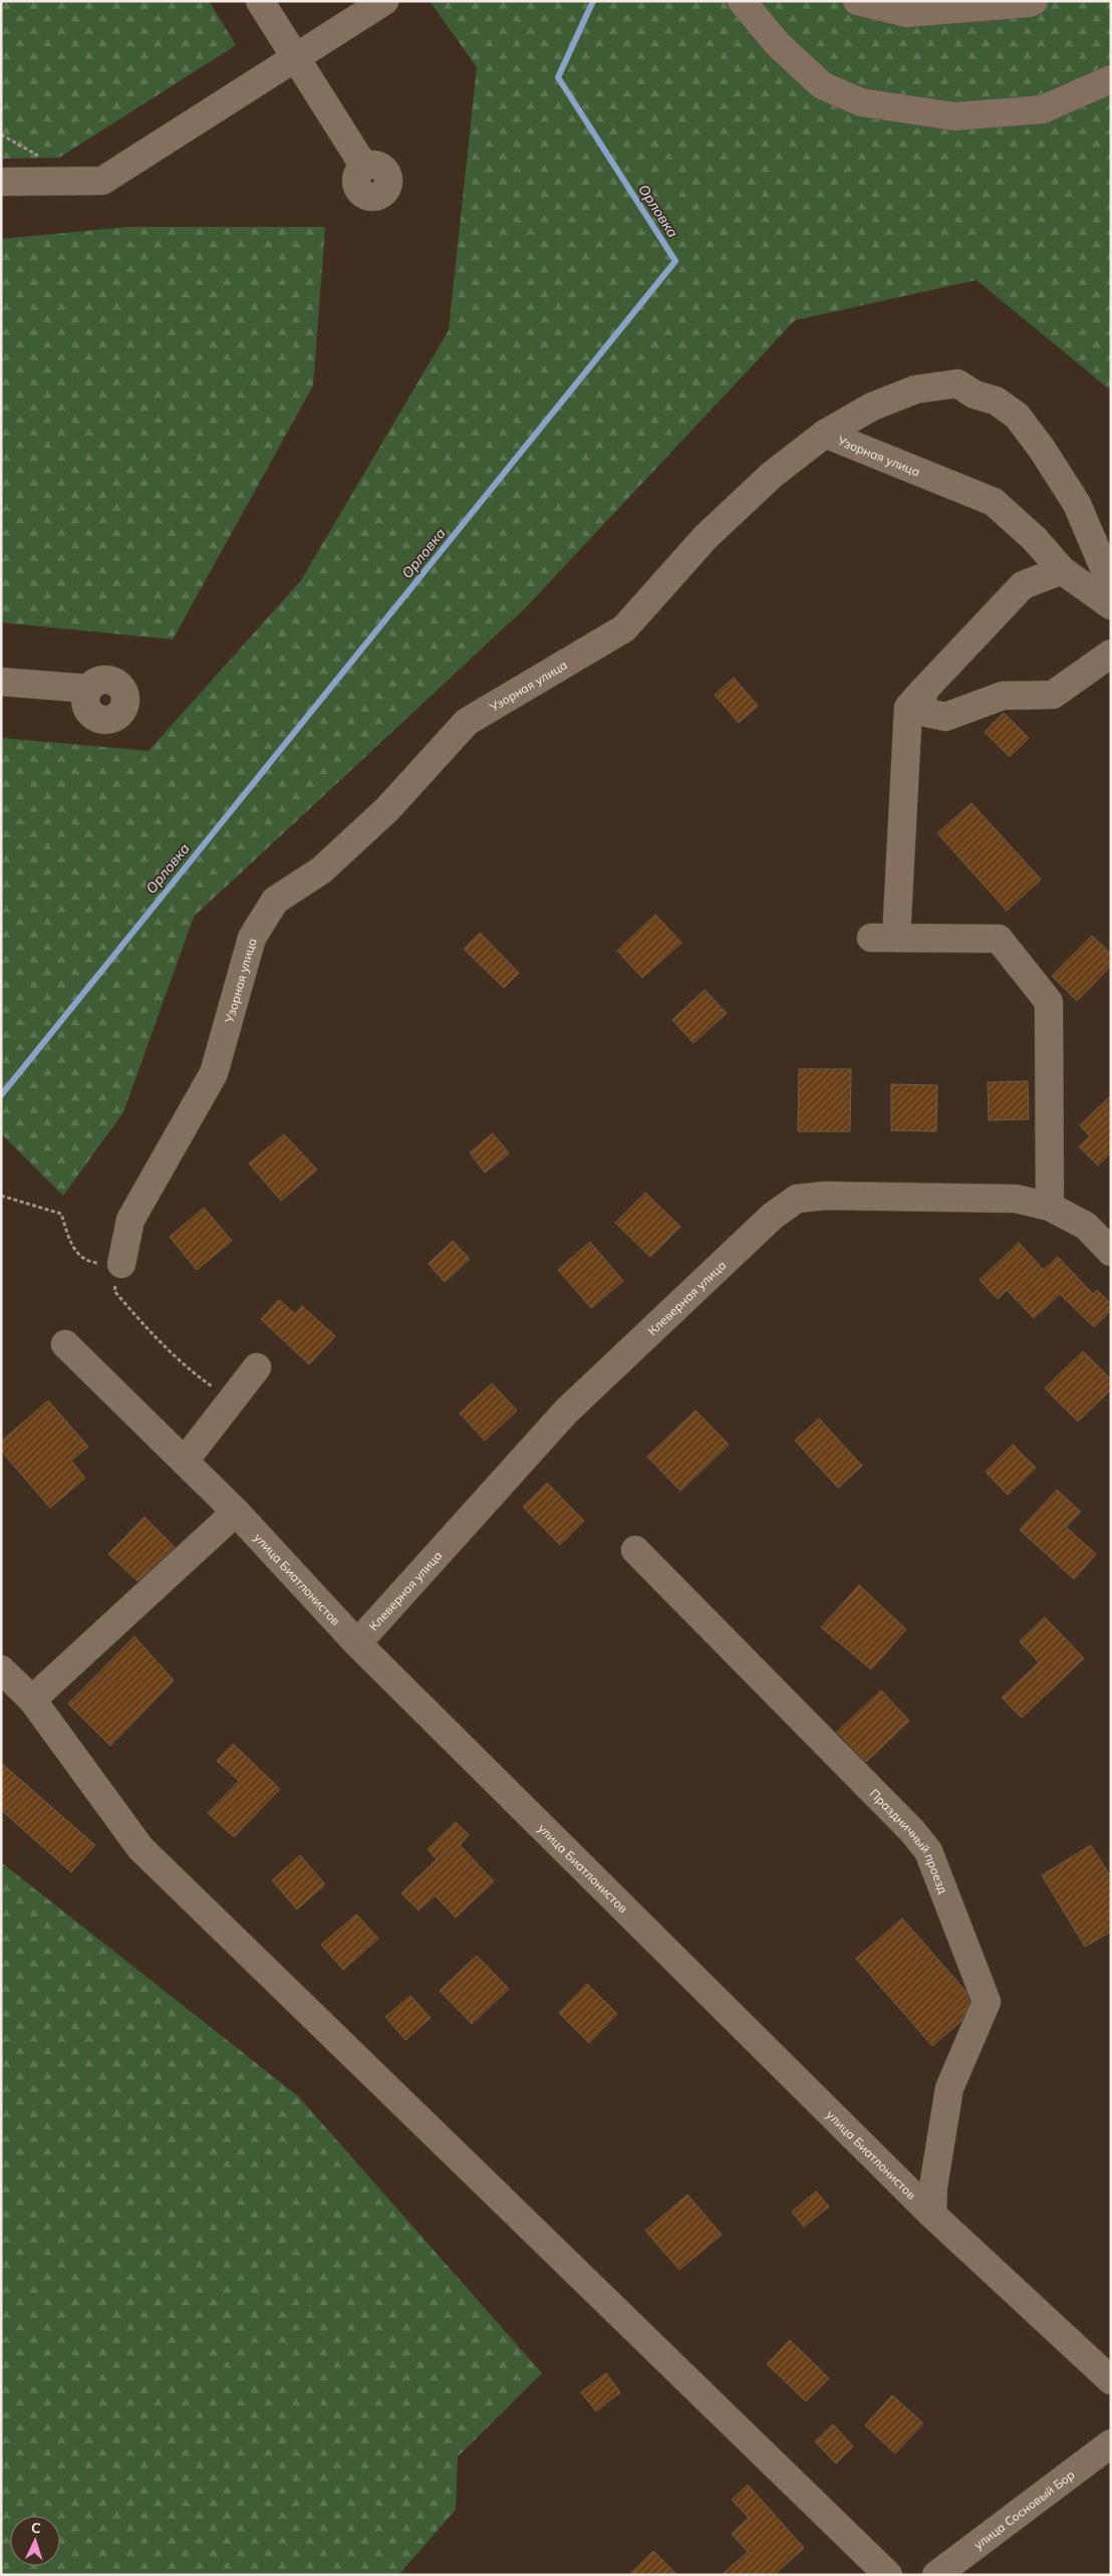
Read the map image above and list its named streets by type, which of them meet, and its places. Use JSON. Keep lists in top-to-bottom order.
{
  "streets": {
    "street": [
      "Узорная улица",
      "Клеверная улица",
      "улица Биатлонистов",
      "Праздничный проезд",
      "улица Сосновый Бор"
    ]
  },
  "crossings": [
    ["Клеверная улица", "улица Биатлонистов"],
    ["улица Биатлонистов", "Праздничный проезд"]
  ],
  "water": ["Орловка"],
  "north": "top"
}
